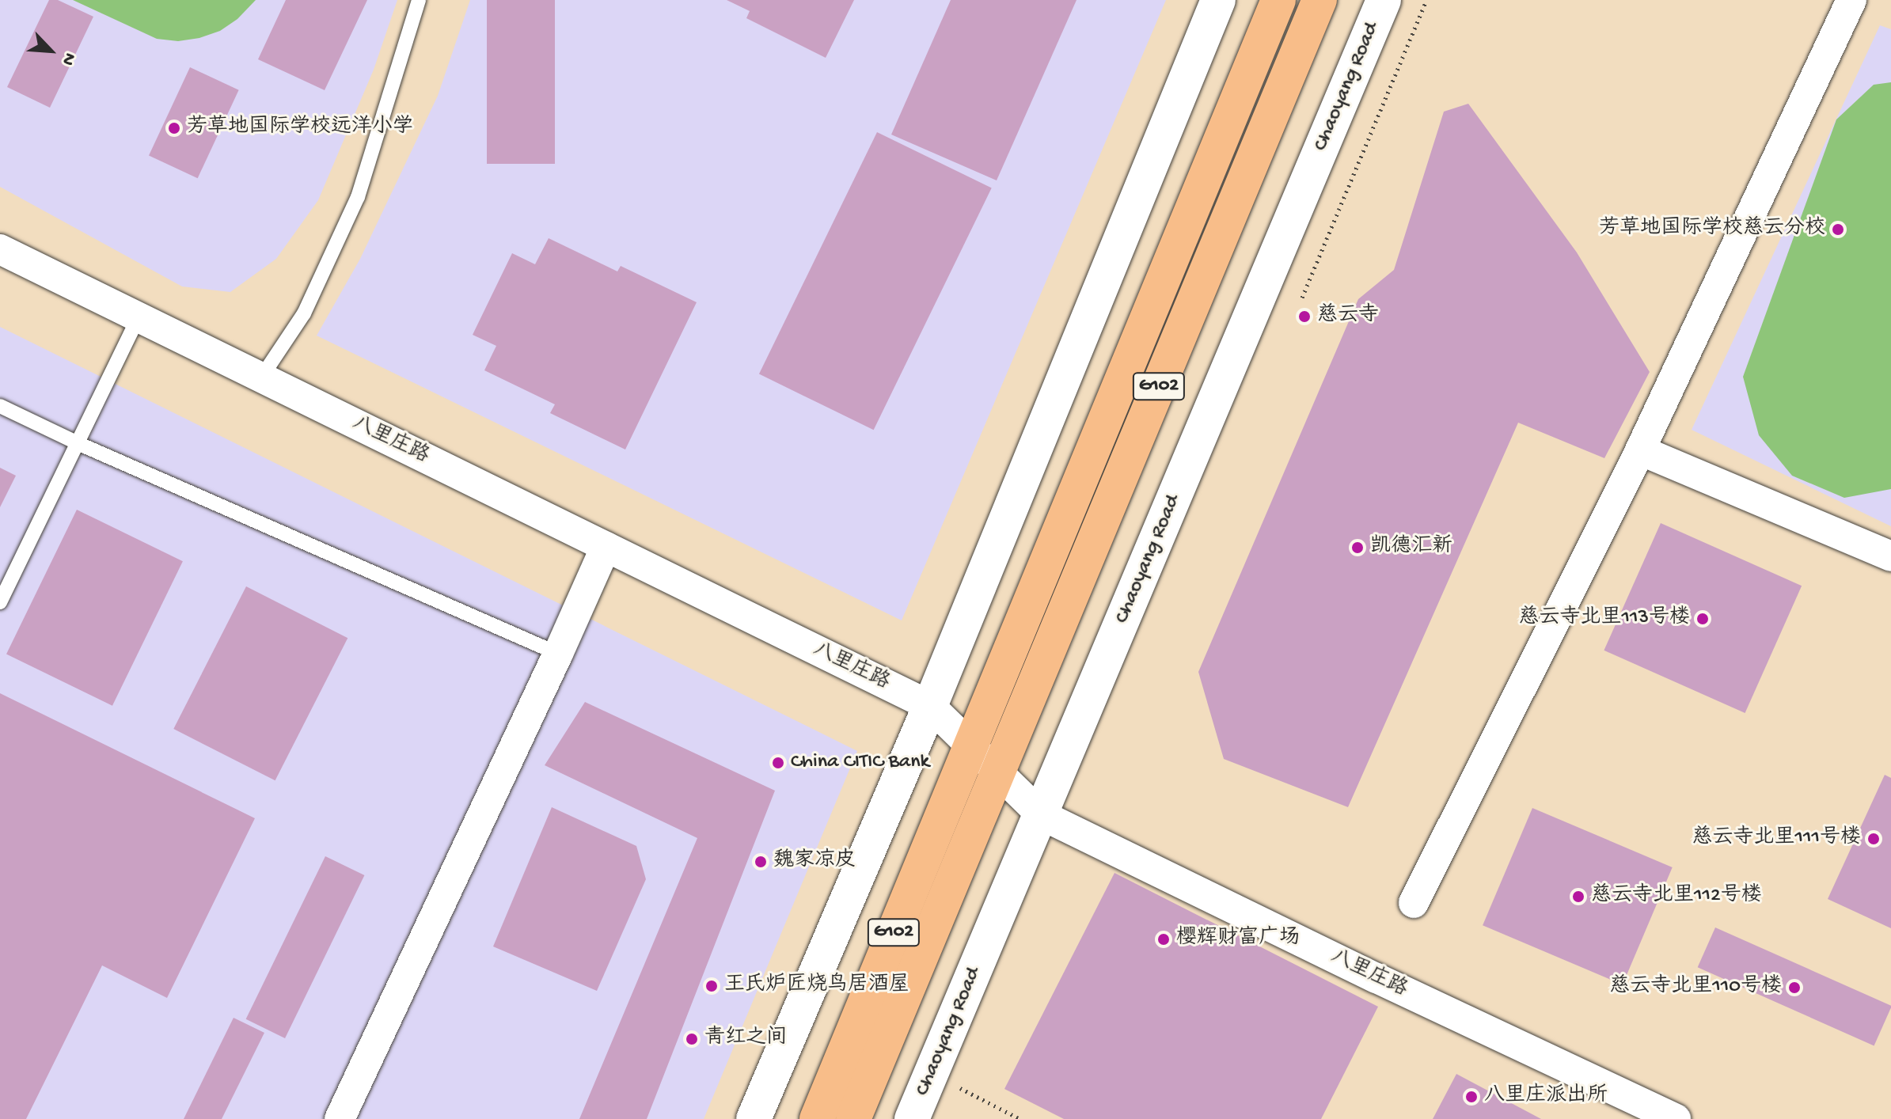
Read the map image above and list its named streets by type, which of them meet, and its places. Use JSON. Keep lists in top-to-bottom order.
{
  "streets": {
    "highway": ["G102"],
    "street": ["Chaoyang Road", "八里庄路"]
  },
  "crossings": [
    ["Chaoyang Road", "八里庄路"],
    ["G102", "八里庄路"]
  ],
  "places": [
    "芳草地国际学校远洋小学",
    "芳草地国际学校慈云分校",
    "慈云寺",
    "凯德汇新",
    "慈云寺北里113号楼",
    "China CITIC Bank",
    "慈云寺北里111号楼",
    "魏家凉皮",
    "慈云寺北里112号楼",
    "樱辉财富广场",
    "王氏炉匠烧鸟居酒屋",
    "慈云寺北里110号楼",
    "青红之间",
    "八里庄派出所"
  ],
  "north": "bottom right"
}
